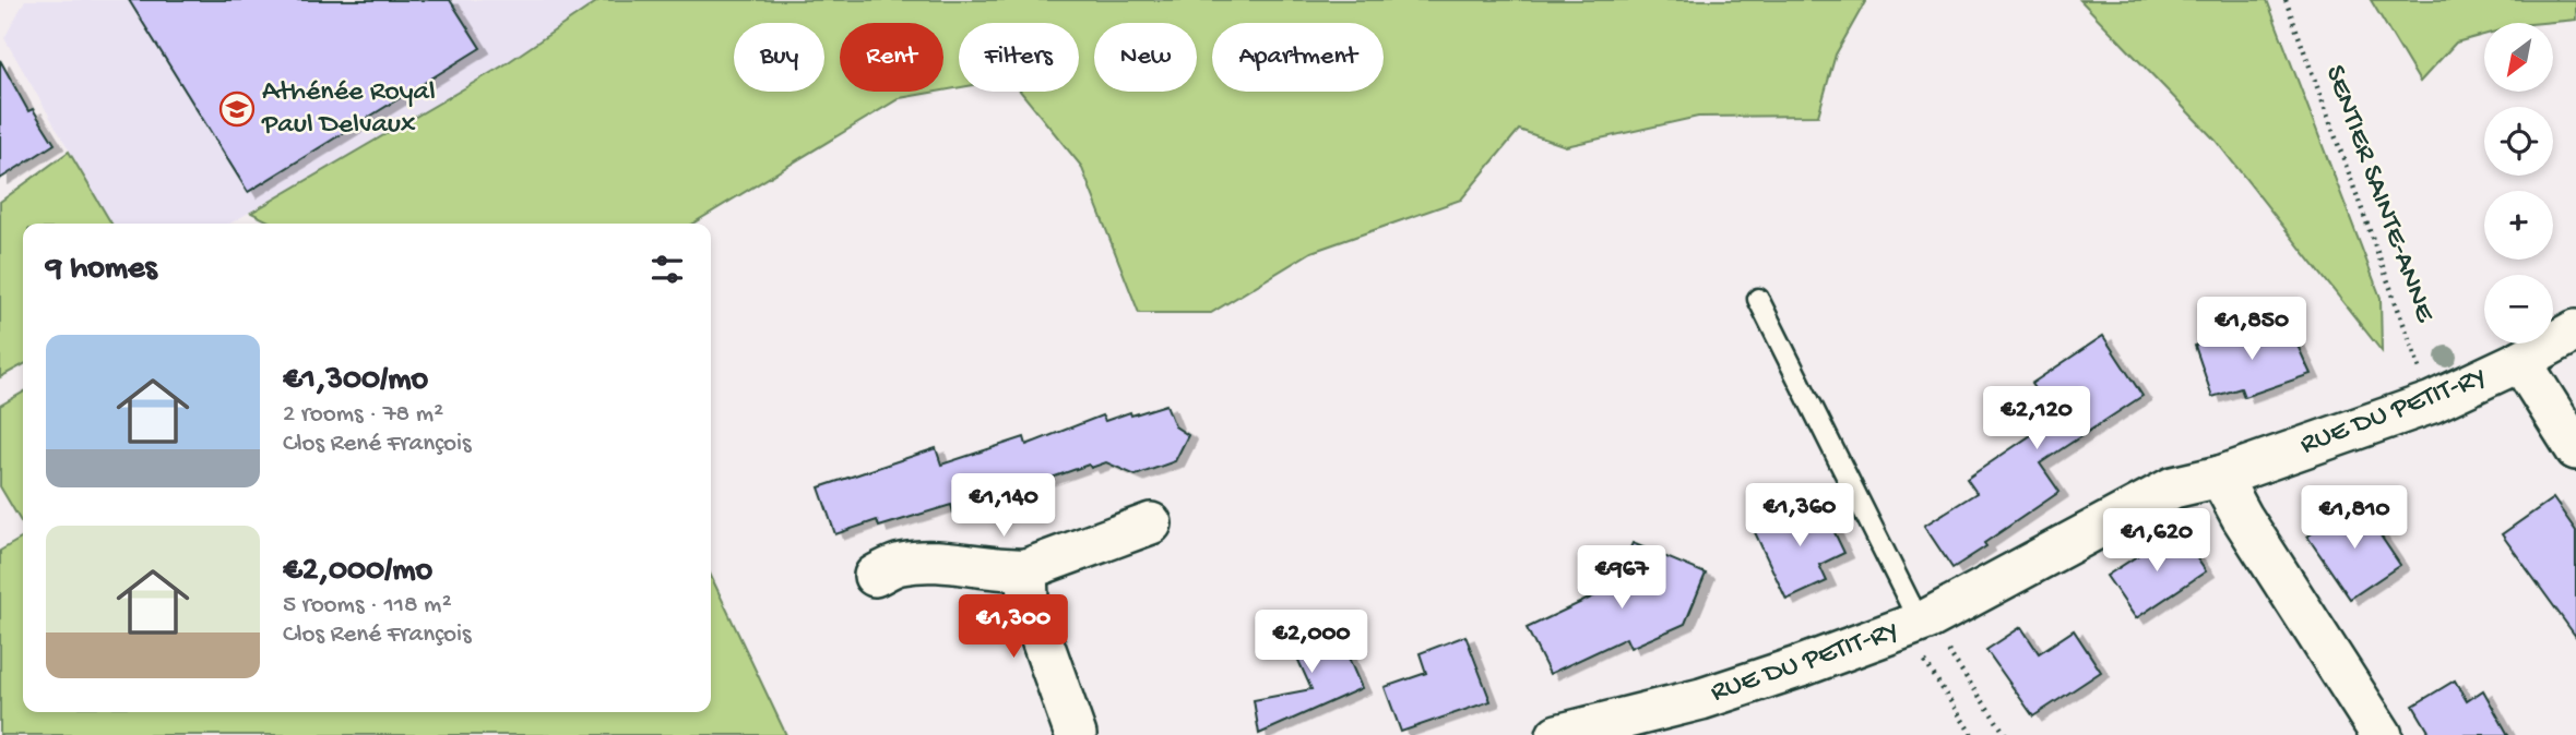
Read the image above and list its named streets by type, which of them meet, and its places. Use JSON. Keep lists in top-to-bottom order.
{
  "streets": {
    "street": ["RUE DU PETIT-RY"],
    "path": ["SENTIER SAINTE-ANNE"]
  },
  "crossings": [
    ["SENTIER SAINTE-ANNE", "RUE DU PETIT-RY"]
  ],
  "places": {
    "school or university": ["Athénée Royal Paul Delvaux"]
  },
  "north": "bottom left",
  "page": {
    "map_buttons": ["+", "−"],
    "chip": [
      "Buy",
      "Rent",
      "Filters",
      "New",
      "Apartment"
    ],
    "heading": "9 homes",
    "price": [
      "€1,850",
      "€2,120",
      "€1,140",
      "€1,360",
      "€1,810",
      "€1,620",
      "€967",
      "€1,300",
      "€2,000"
    ],
    "list": [
      {
        "name": "€1,300/mo",
        "note": "2 rooms · 78 m² · Clos René François"
      },
      {
        "name": "€2,000/mo",
        "note": "5 rooms · 118 m² · Clos René François"
      }
    ]
  }
}
